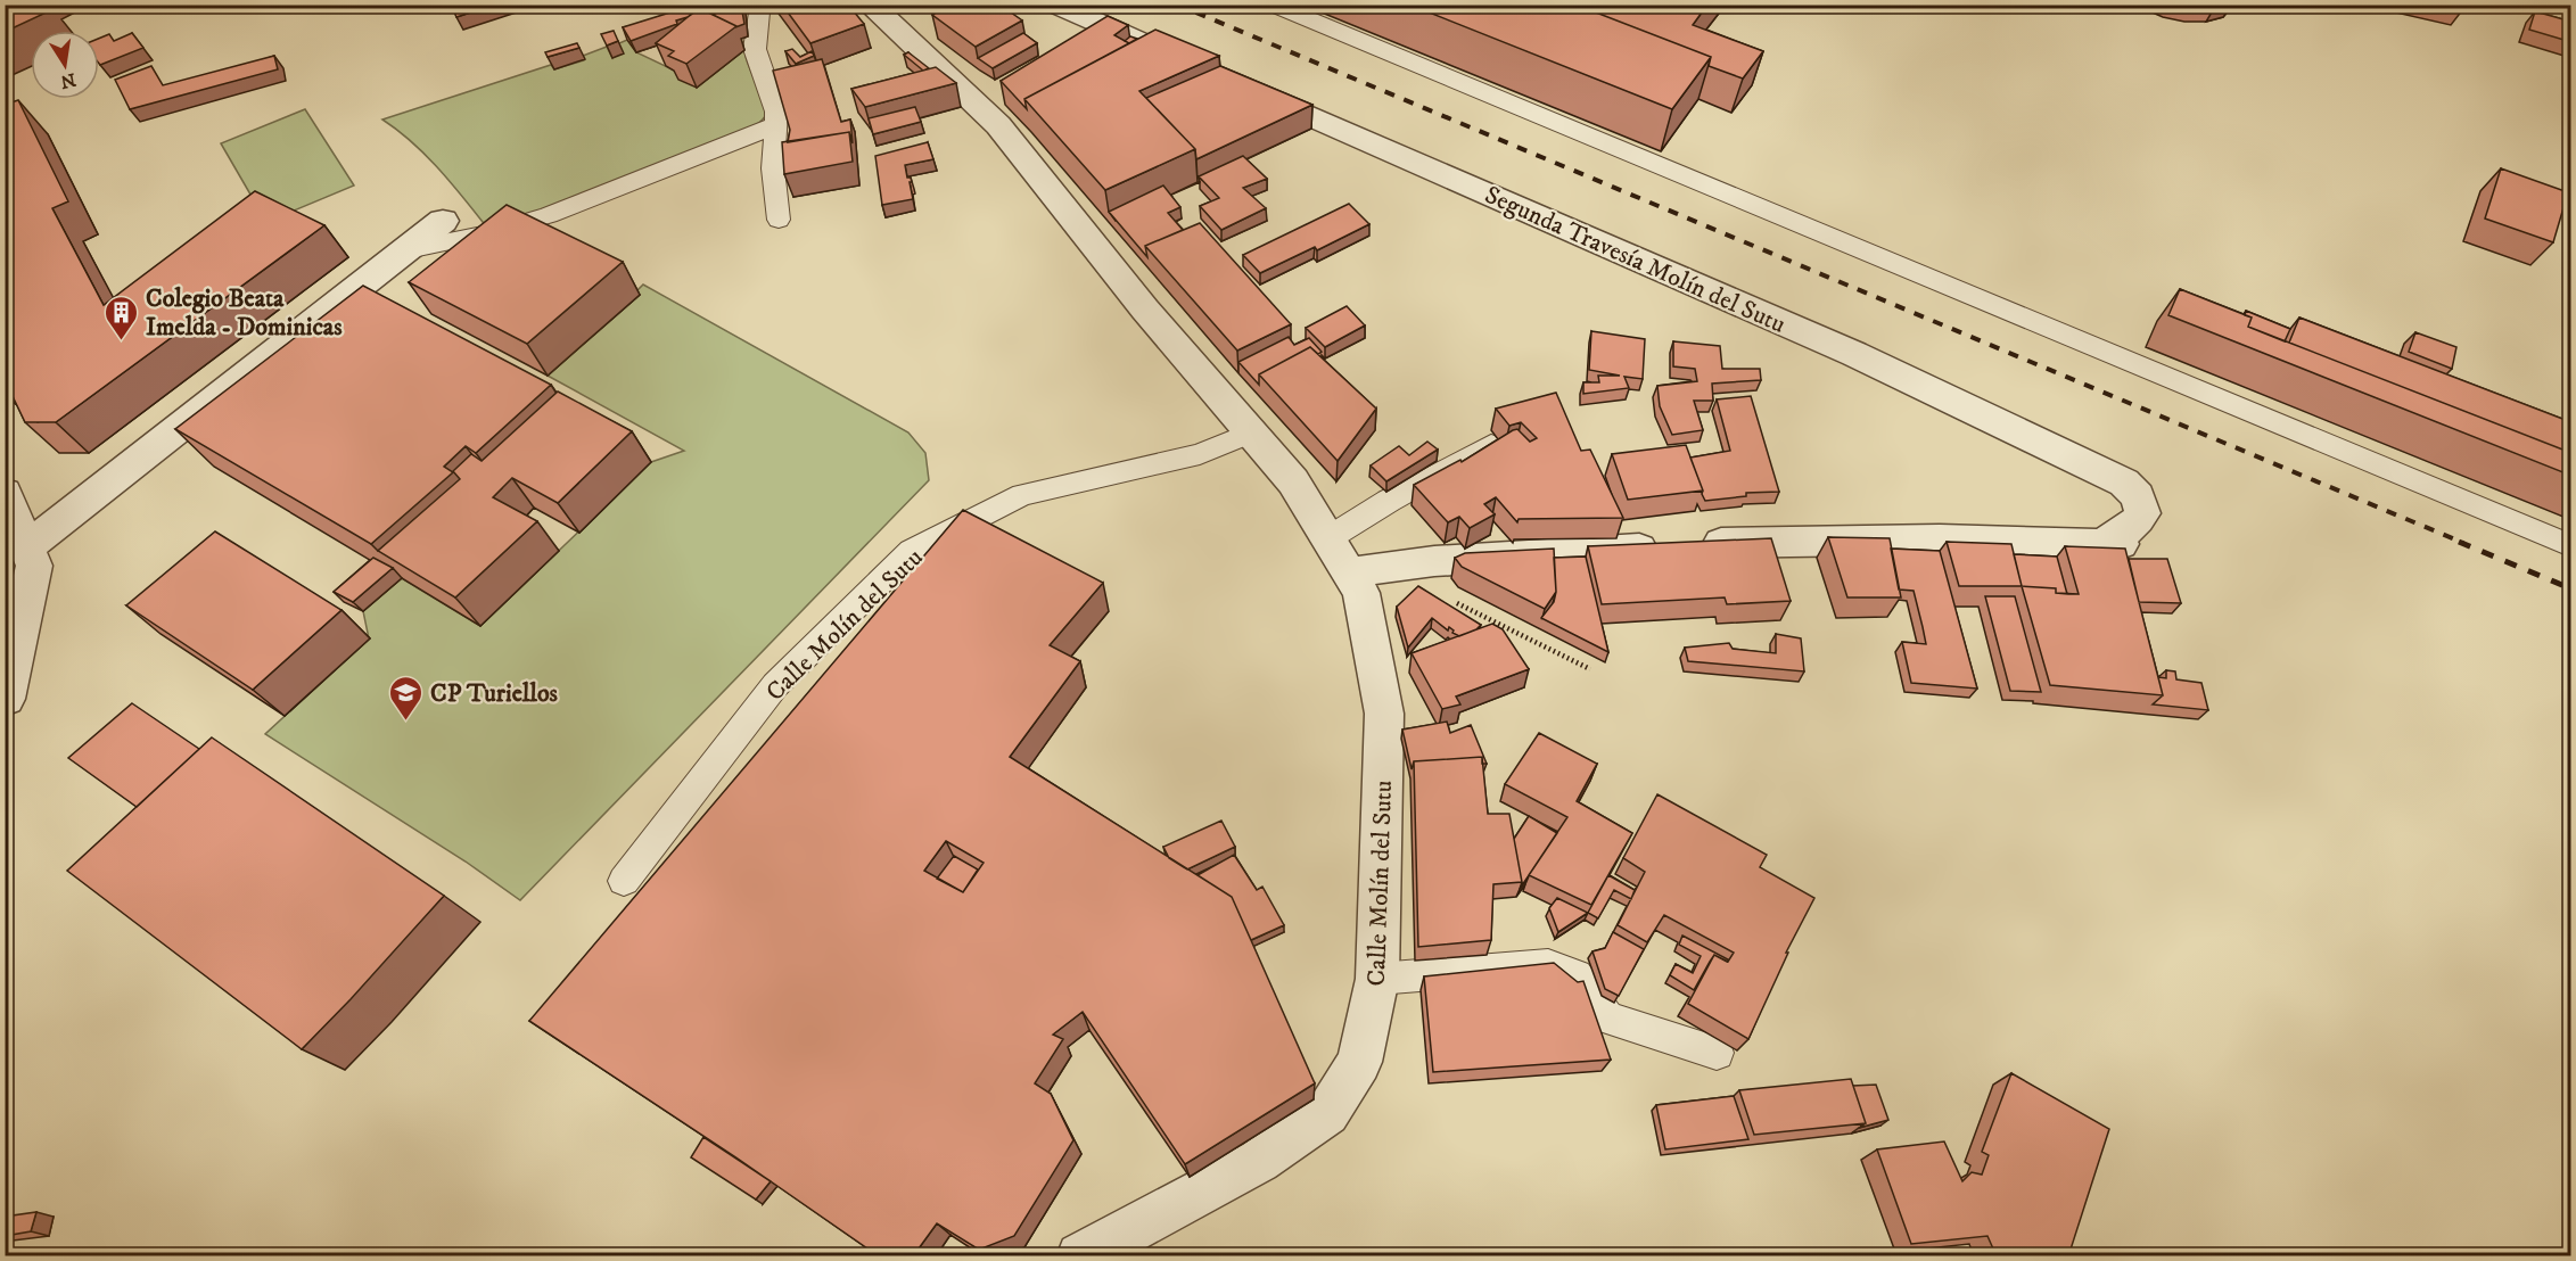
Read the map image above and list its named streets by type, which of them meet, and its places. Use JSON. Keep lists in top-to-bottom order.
{
  "streets": {
    "street": ["Segunda Travesía Molín del Sutu", "Calle Molín del Sutu"]
  },
  "places": {
    "building": ["Colegio Beata Imelda - Dominicas"],
    "school or university": ["CP Turiellos"]
  },
  "north": "bottom"
}
